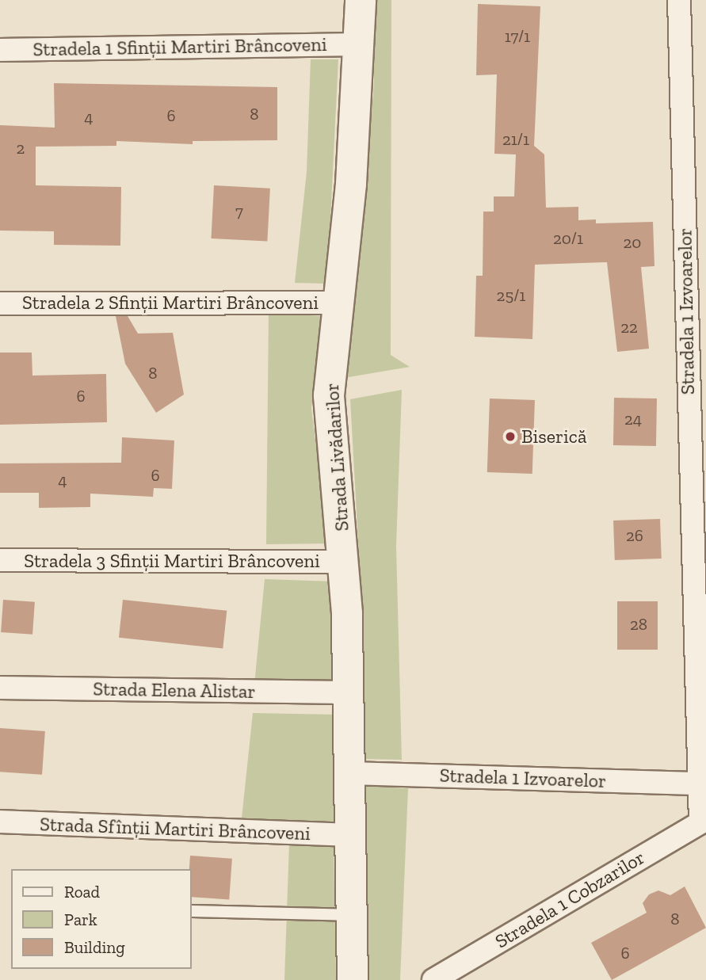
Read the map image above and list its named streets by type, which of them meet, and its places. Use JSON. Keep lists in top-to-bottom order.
{
  "streets": {
    "street": [
      "Stradela 1 Sfinții Martiri Brâncoveni",
      "Stradela 2 Sfinții Martiri Brâncoveni",
      "Stradela 1 Izvoarelor",
      "Strada Livădarilor",
      "Stradela 3 Sfinții Martiri Brâncoveni",
      "Strada Elena Alistar",
      "Strada Sfînții Martiri Brâncoveni",
      "Stradela 1 Cobzarilor"
    ]
  },
  "crossings": [
    ["Stradela 1 Sfinții Martiri Brâncoveni", "Strada Livădarilor"],
    ["Stradela 2 Sfinții Martiri Brâncoveni", "Strada Livădarilor"],
    ["Stradela 1 Izvoarelor", "Strada Livădarilor"],
    ["Stradela 1 Izvoarelor", "Stradela 1 Cobzarilor"],
    ["Strada Livădarilor", "Stradela 3 Sfinții Martiri Brâncoveni"],
    ["Strada Livădarilor", "Strada Elena Alistar"],
    ["Strada Livădarilor", "Strada Sfînții Martiri Brâncoveni"]
  ],
  "places": ["Biserică"],
  "house_numbers": [
    "17/1",
    "8",
    "6",
    "4",
    "21/1",
    "2",
    "7",
    "20/1",
    "20",
    "25/1",
    "22",
    "8",
    "6",
    "24",
    "6",
    "4",
    "26",
    "28",
    "8",
    "6"
  ],
  "legend": ["Road", "Park", "Building"]
}
